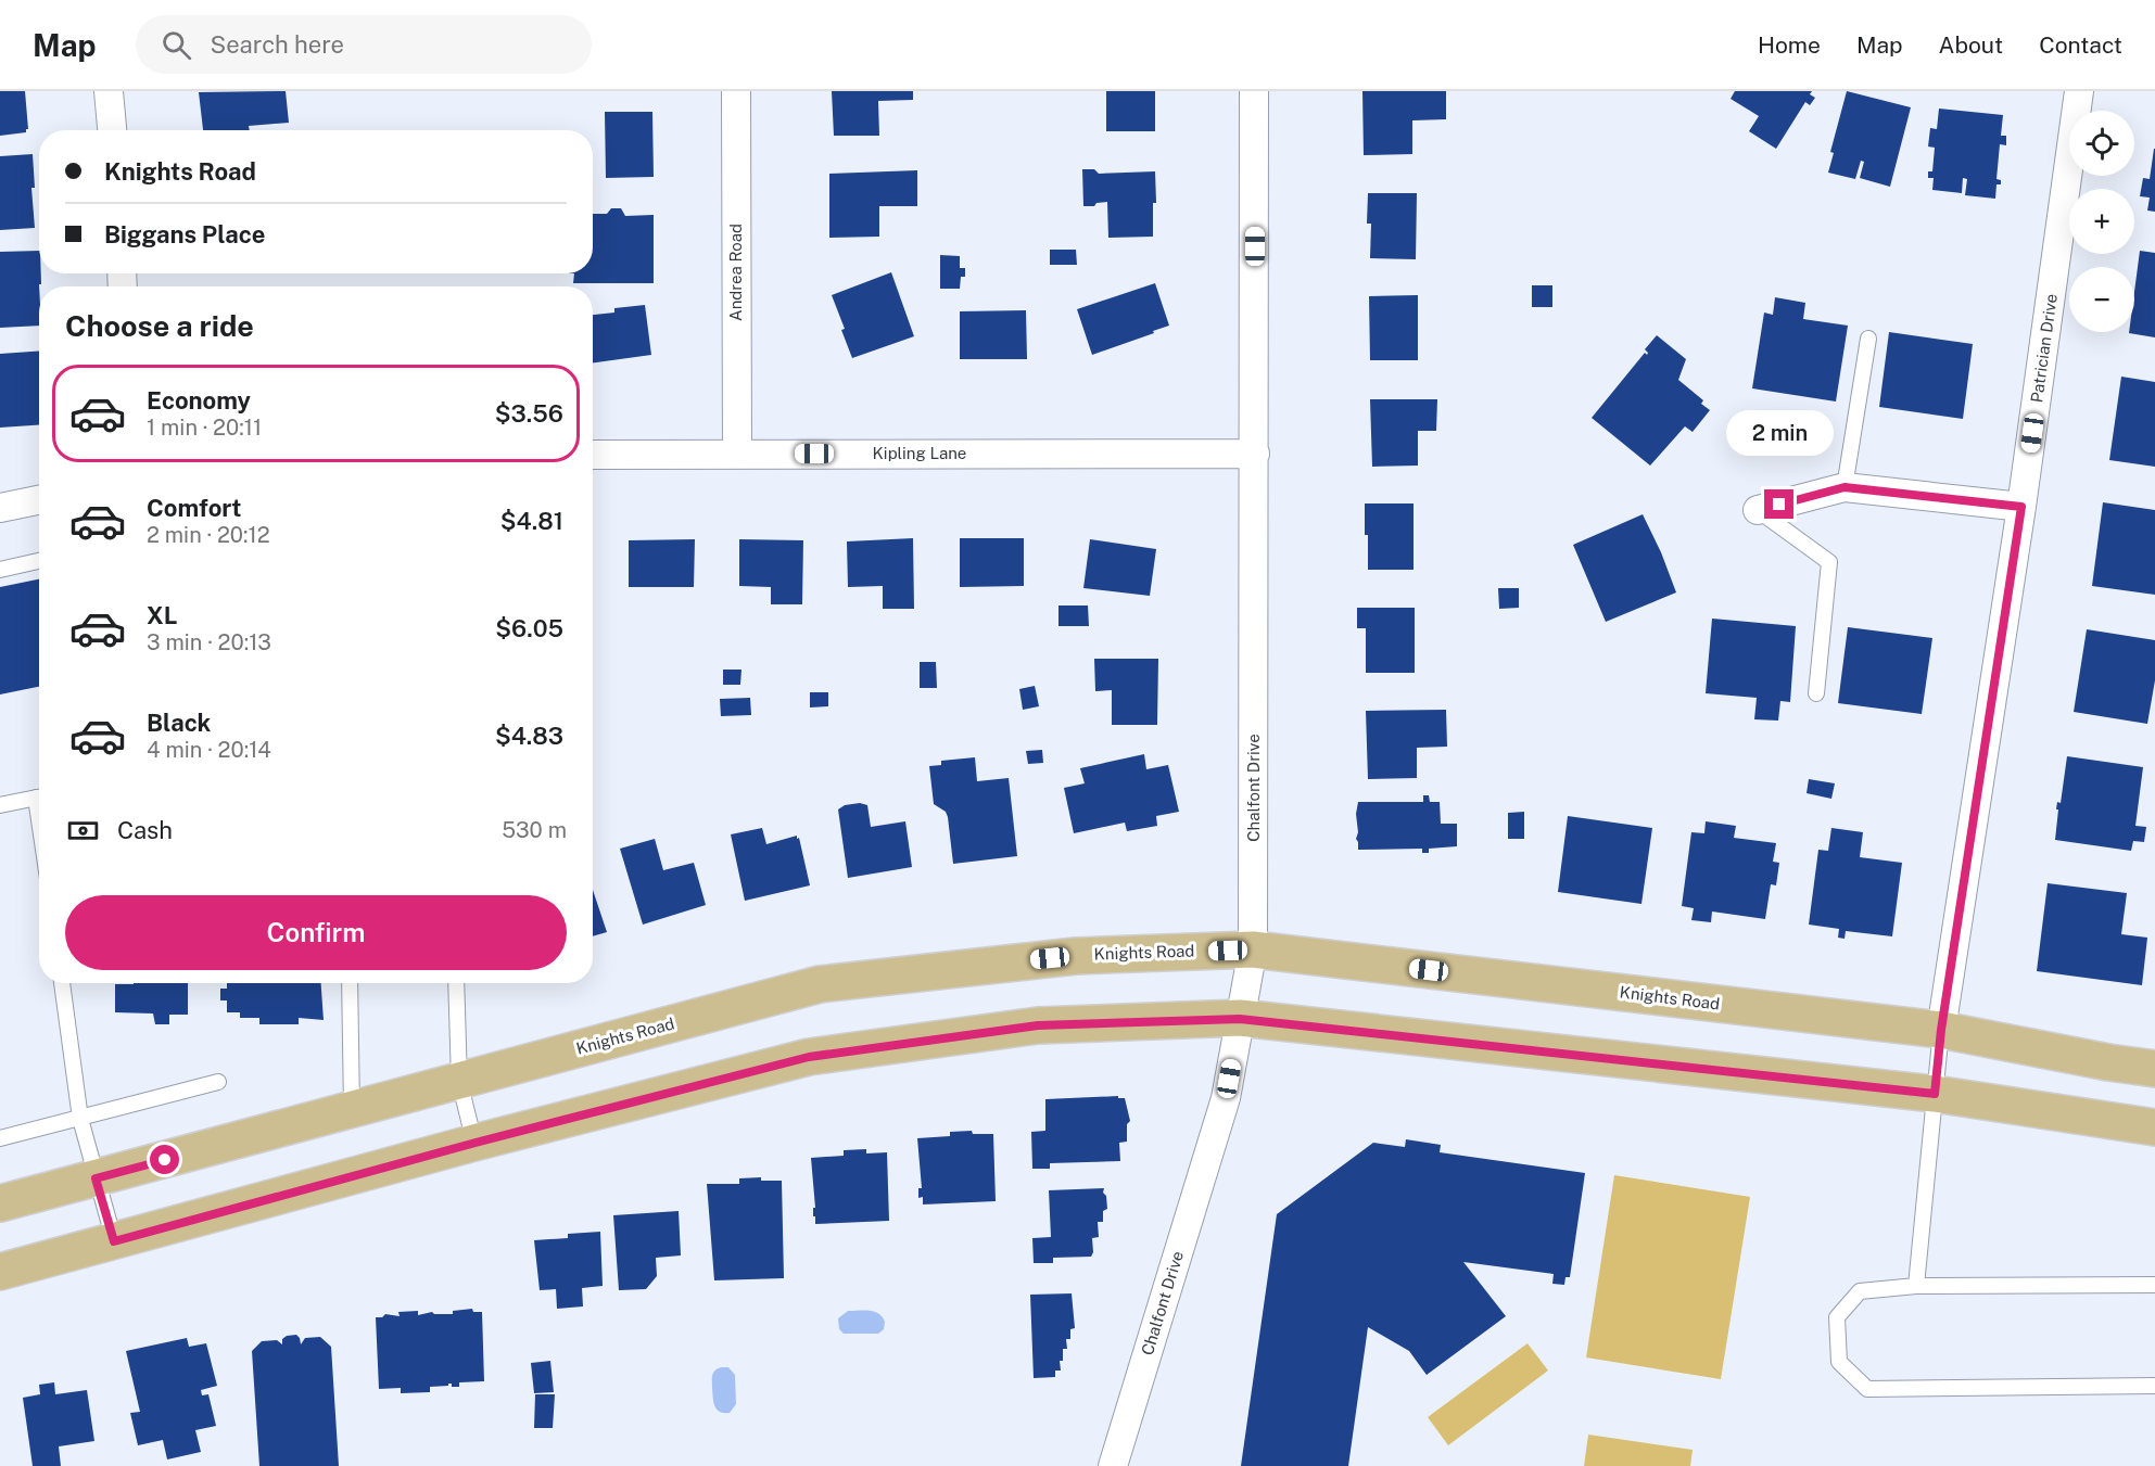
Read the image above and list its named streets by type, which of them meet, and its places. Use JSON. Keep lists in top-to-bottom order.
{
  "streets": {
    "main road": ["Knights Road"],
    "street": [
      "Andrea Road",
      "Patrician Drive",
      "Kipling Lane",
      "Chalfont Drive"
    ]
  },
  "crossings": [
    ["Andrea Road", "Kipling Lane"],
    ["Patrician Drive", "Knights Road"],
    ["Kipling Lane", "Chalfont Drive"],
    ["Chalfont Drive", "Knights Road"]
  ],
  "page": {
    "header": "Map",
    "search": "Search here",
    "nav": [
      "Home",
      "Map",
      "About",
      "Contact"
    ],
    "map_buttons": ["+", "−"],
    "banner": ["Knights Road", "Biggans Place"],
    "heading": "Choose a ride",
    "list": [
      {
        "name": "Economy",
        "note": "1 min · 20:11",
        "value": "$3.56"
      },
      {
        "name": "Comfort",
        "note": "2 min · 20:12",
        "value": "$4.81"
      },
      {
        "name": "XL",
        "note": "3 min · 20:13",
        "value": "$6.05"
      },
      {
        "name": "Black",
        "note": "4 min · 20:14",
        "value": "$4.83"
      }
    ],
    "bubble": "2 min",
    "pay": ["Cash", "530 m"],
    "buttons": "Confirm"
  }
}
